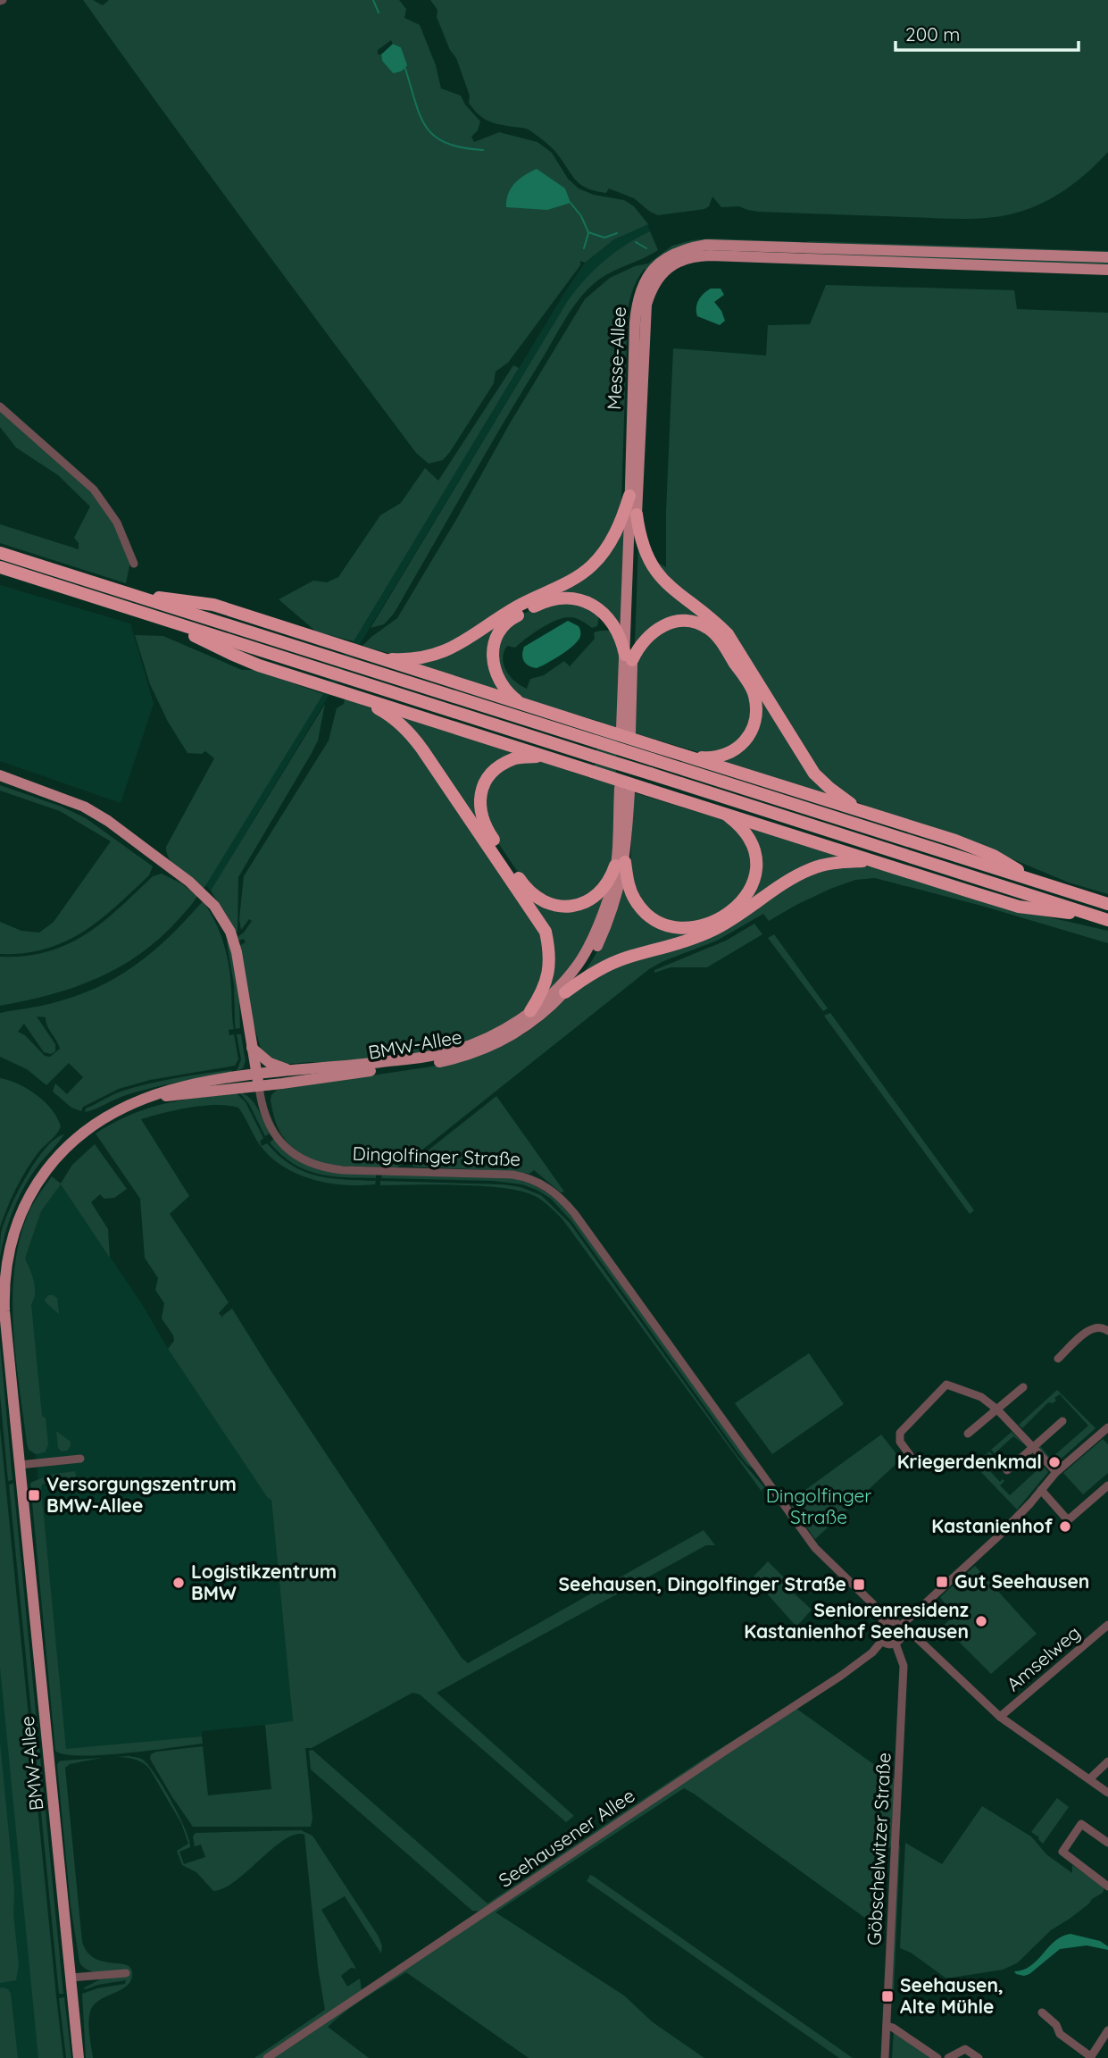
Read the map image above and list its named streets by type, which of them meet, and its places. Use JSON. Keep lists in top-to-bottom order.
{
  "streets": {
    "main road": ["Messe-Allee", "BMW-Allee", "Dingolfinger Straße"],
    "street": ["Amselweg", "Seehausener Allee", "Göbschelwitzer Straße"]
  },
  "crossings": [
    ["BMW-Allee", "Dingolfinger Straße"],
    ["Dingolfinger Straße", "Seehausener Allee"],
    ["Dingolfinger Straße", "Göbschelwitzer Straße"],
    ["Seehausener Allee", "Göbschelwitzer Straße"]
  ],
  "parks": ["Dingolfinger Straße"],
  "places": {
    "other": [
      "Kriegerdenkmal",
      "Kastanienhof",
      "Logistikzentrum BMW",
      "Seniorenresidenz Kastanienhof Seehausen"
    ],
    "transit": [
      "Versorgungszentrum BMW-Allee",
      "Gut Seehausen",
      "Seehausen, Dingolfinger Straße",
      "Seehausen, Alte Mühle"
    ]
  },
  "scale_bar": "200 m"
}
